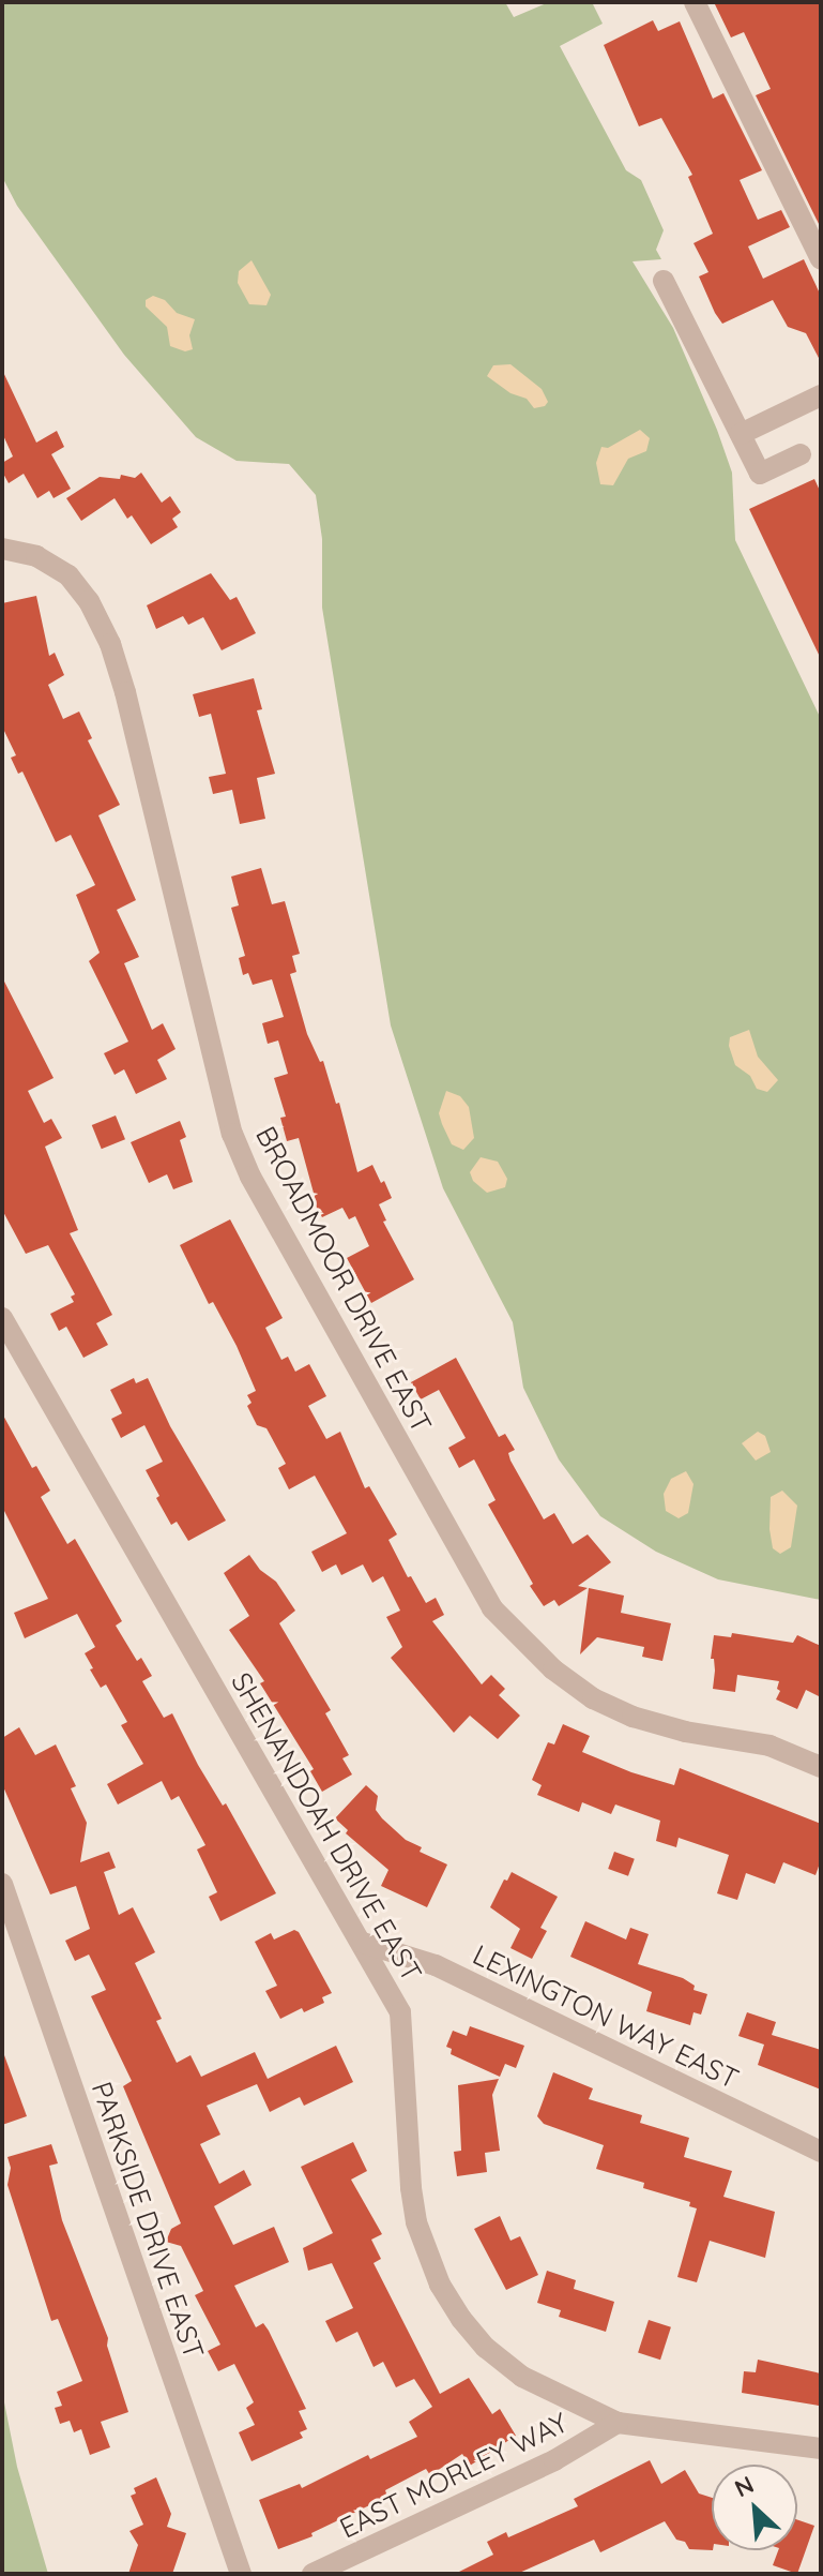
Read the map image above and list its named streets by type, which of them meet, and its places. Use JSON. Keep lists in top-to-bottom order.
{
  "streets": {
    "street": [
      "BROADMOOR DRIVE EAST",
      "SHENANDOAH DRIVE EAST",
      "LEXINGTON WAY EAST",
      "PARKSIDE DRIVE EAST",
      "EAST MORLEY WAY"
    ]
  },
  "crossings": [
    ["SHENANDOAH DRIVE EAST", "LEXINGTON WAY EAST"],
    ["SHENANDOAH DRIVE EAST", "EAST MORLEY WAY"]
  ],
  "north": "top left"
}
